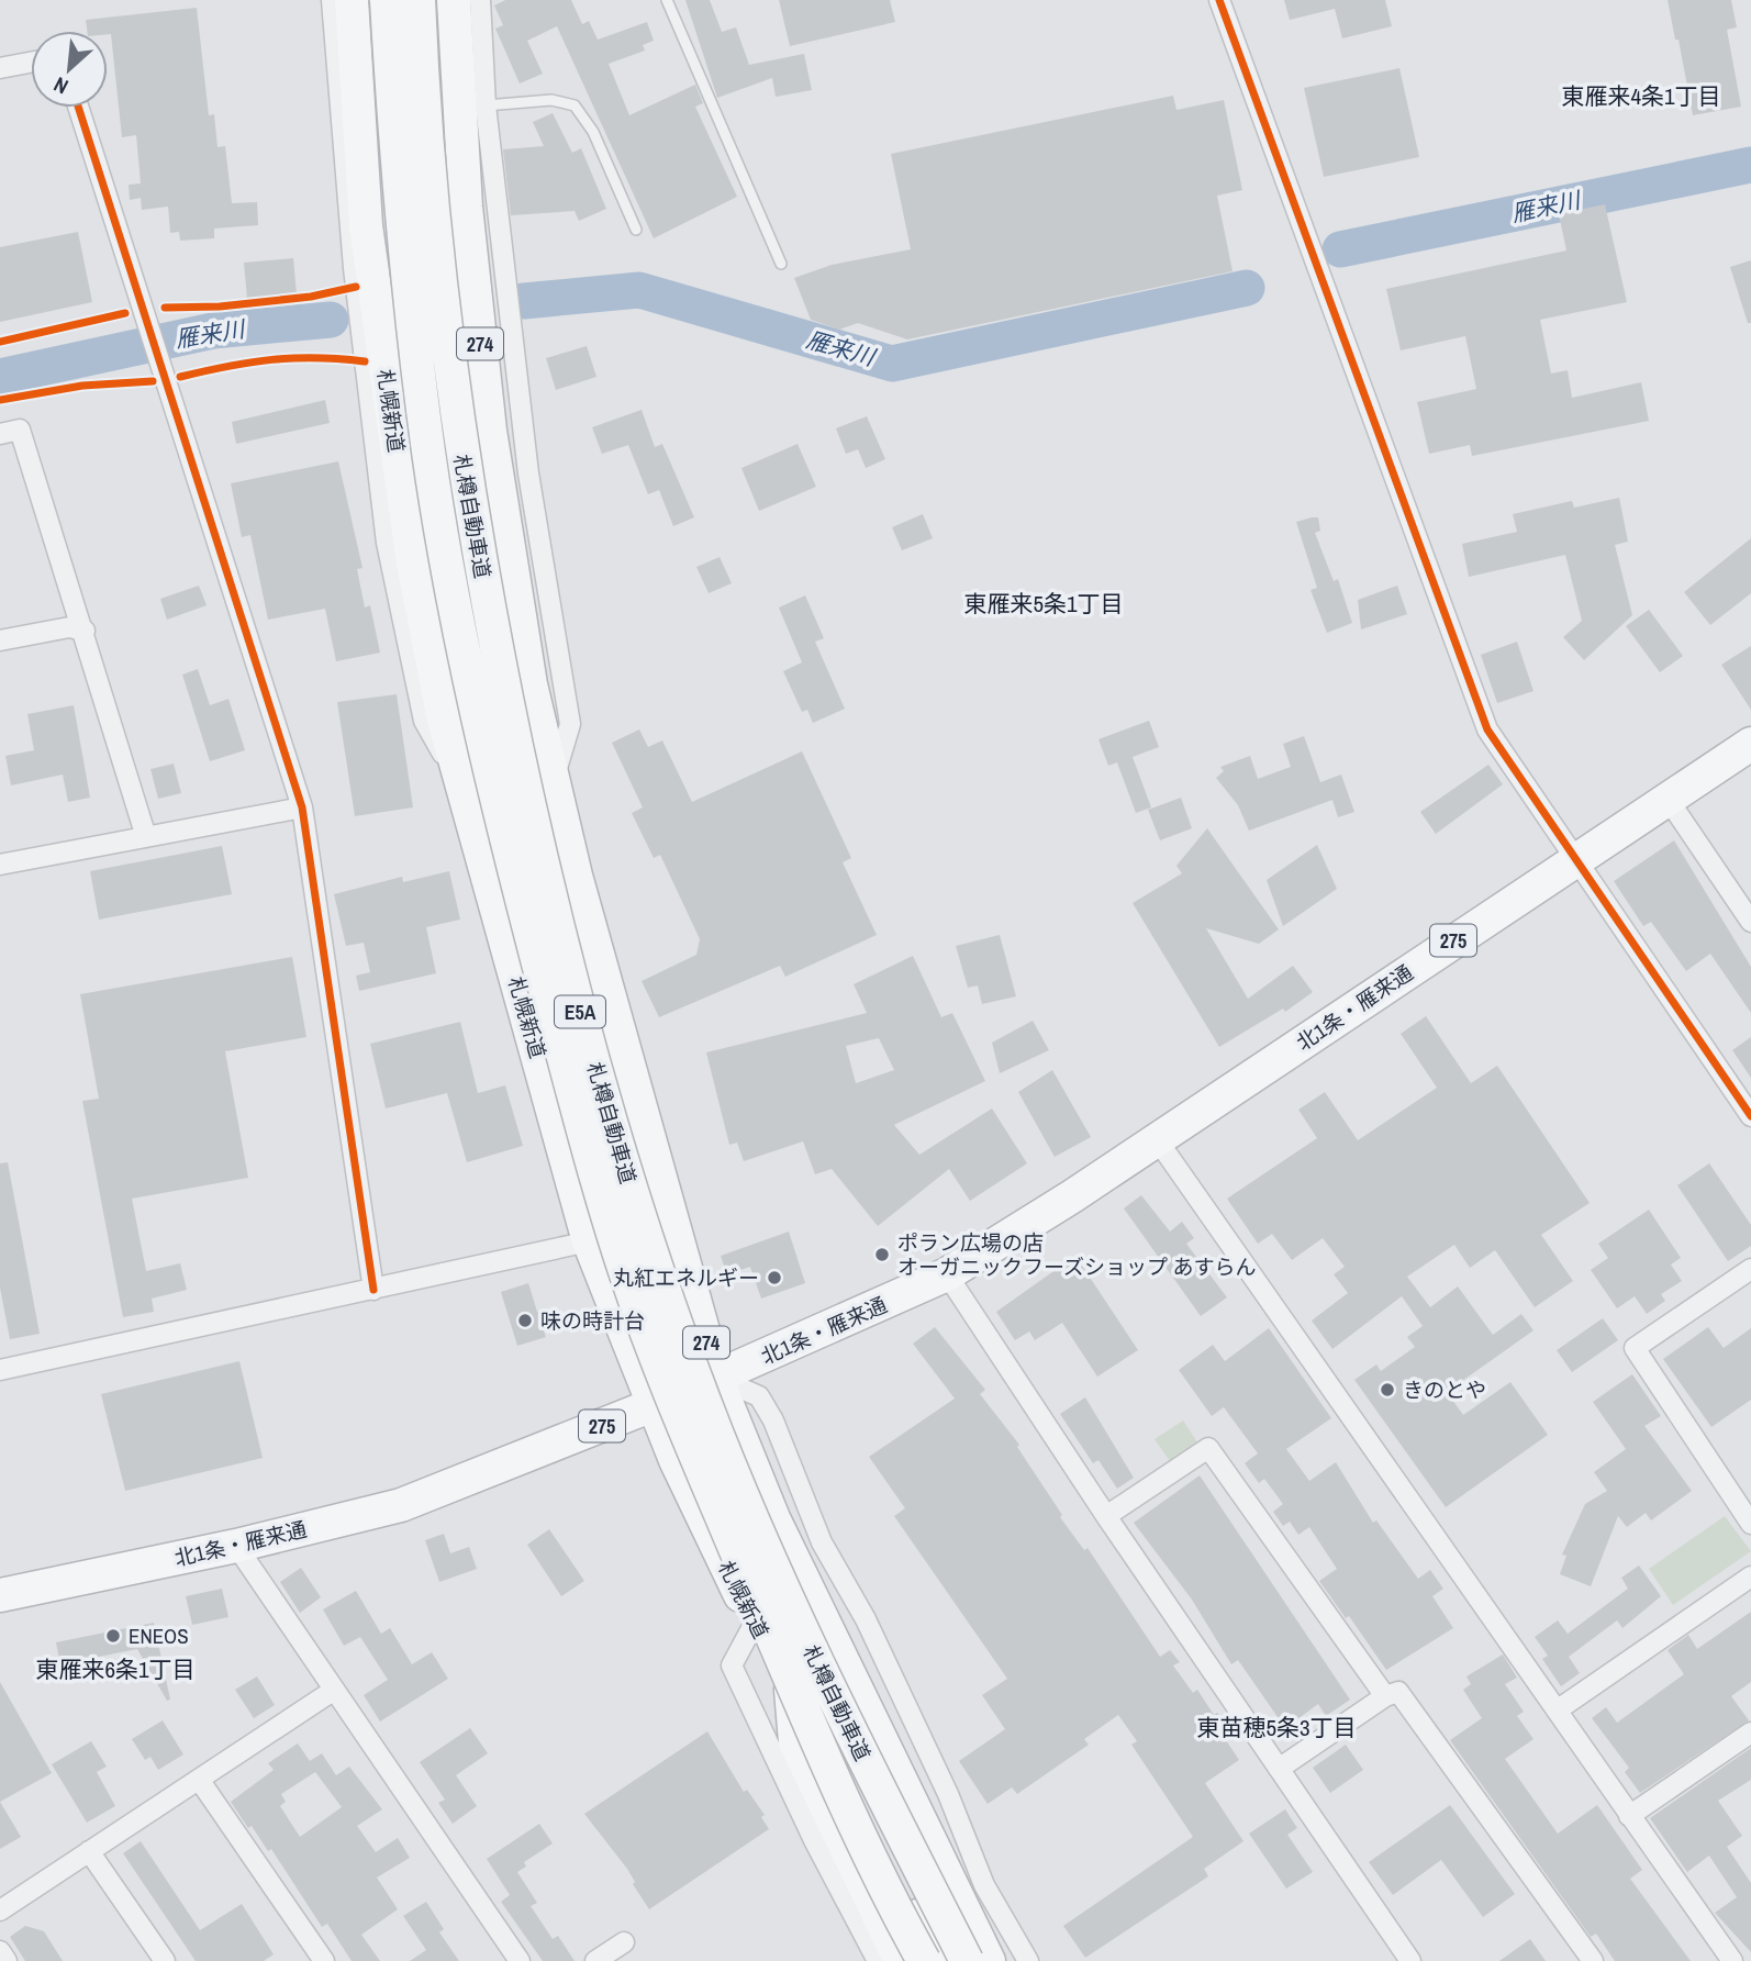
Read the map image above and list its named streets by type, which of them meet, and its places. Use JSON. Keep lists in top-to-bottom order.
{
  "streets": {
    "highway": [
      "274",
      "札幌新道",
      "札樽自動車道",
      "275",
      "北1条・雁来通",
      "E5A"
    ]
  },
  "crossings": [
    ["274", "北1条・雁来通"],
    ["札幌新道", "北1条・雁来通"]
  ],
  "districts": [
    "東雁来4条1丁目",
    "東雁来5条1丁目",
    "東雁来6条1丁目",
    "東苗穂5条3丁目"
  ],
  "water": ["雁来川"],
  "places": [
    "ポラン広場の店 オーガニックフーズショップ あすらん",
    "丸紅エネルギー",
    "味の時計台",
    "きのとや",
    "ENEOS"
  ],
  "north": "bottom left"
}
